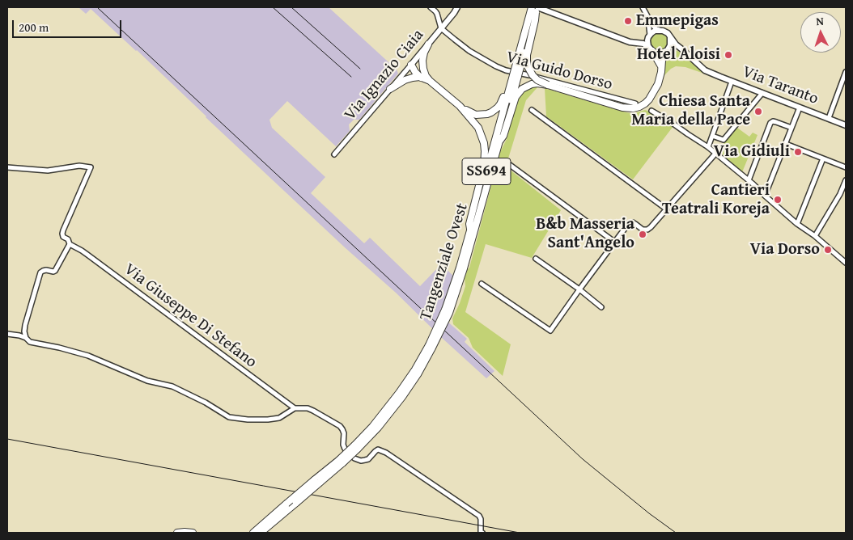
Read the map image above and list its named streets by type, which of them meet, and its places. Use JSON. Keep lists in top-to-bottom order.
{
  "streets": {
    "highway": ["SS694", "Tangenziale Ovest"],
    "main road": ["Via Ignazio Ciaia", "Via Taranto"],
    "street": ["Via Guido Dorso", "Via Giuseppe Di Stefano"]
  },
  "crossings": [
    ["Via Guido Dorso", "Via Ignazio Ciaia"]
  ],
  "places": [
    "Emmepigas",
    "Hotel Aloisi",
    "Chiesa Santa Maria della Pace",
    "Via Gidiuli",
    "Cantieri Teatrali Koreja",
    "B&b Masseria Sant'Angelo",
    "Via Dorso"
  ],
  "scale_bar": "200 m",
  "north": "top"
}
